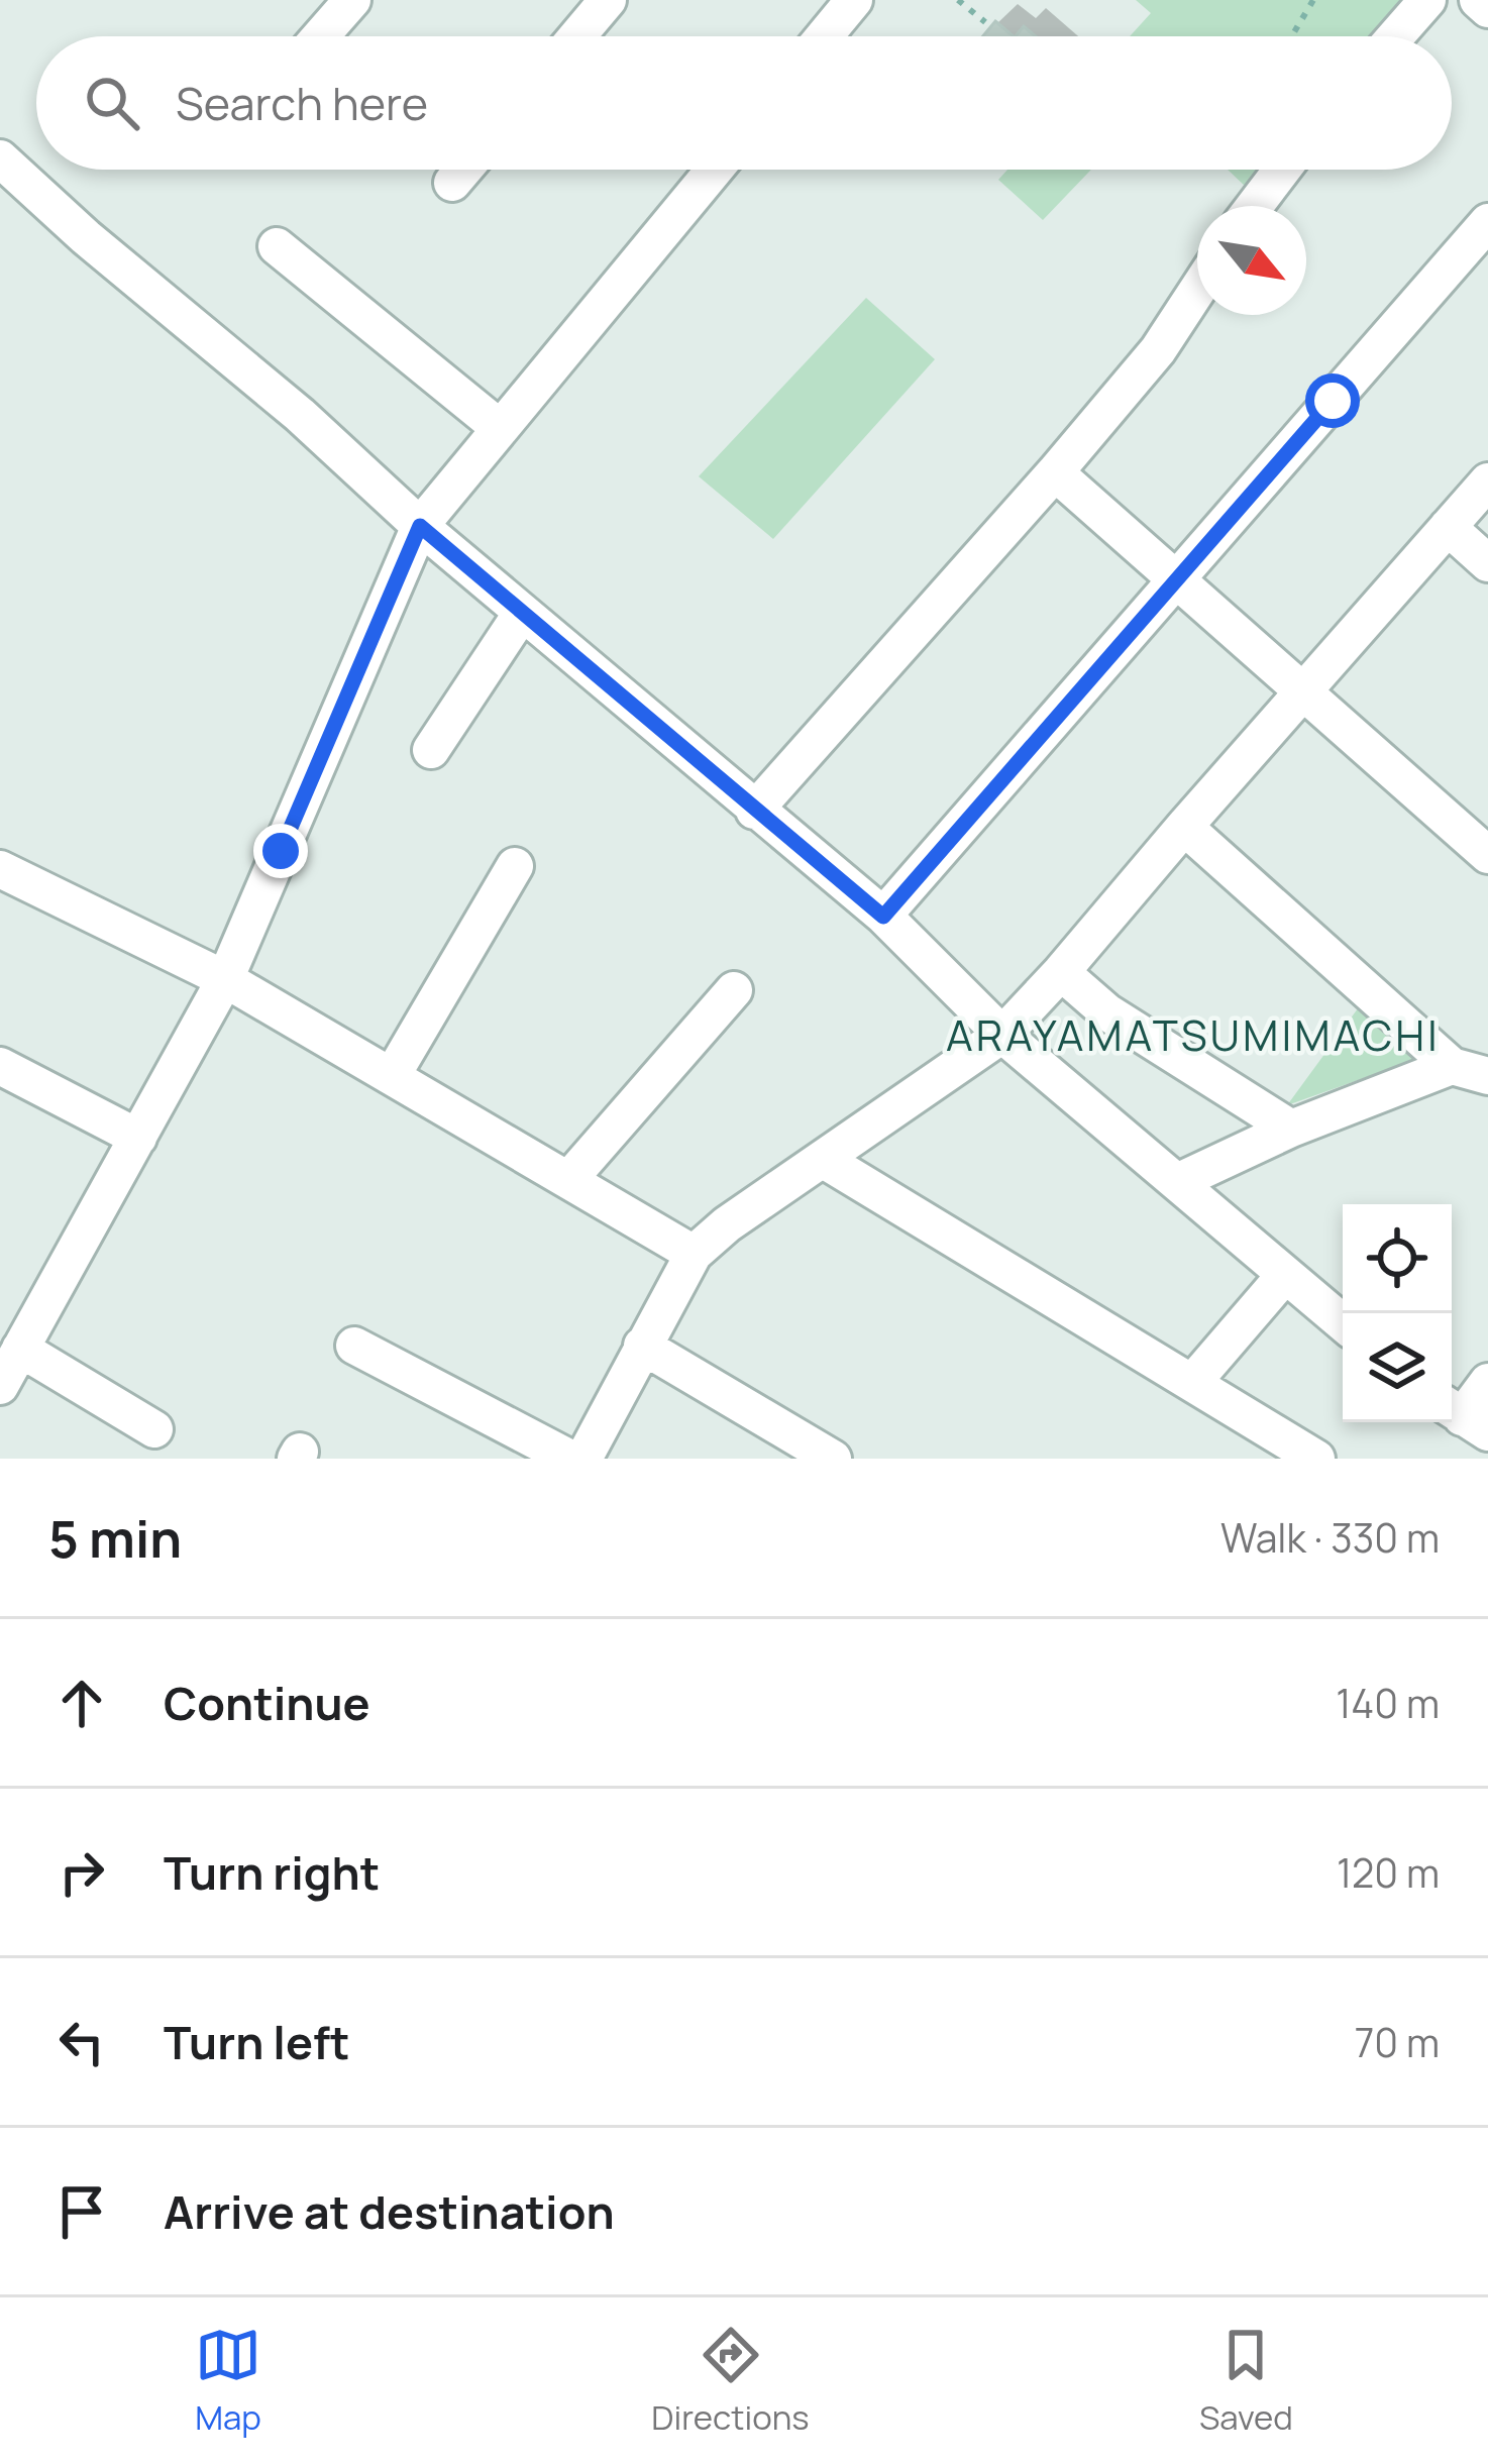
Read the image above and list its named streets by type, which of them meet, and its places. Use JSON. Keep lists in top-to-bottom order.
{
  "districts": ["ARAYAMATSUMIMACHI"],
  "north": "bottom right",
  "page": {
    "search": "Search here",
    "heading": ["5 min", "Walk · 330 m"],
    "list": [
      ["Continue", "140 m"],
      ["Turn right", "120 m"],
      ["Turn left", "70 m"],
      "Arrive at destination"
    ],
    "nav": ["Map", "Directions", "Saved"]
  }
}
